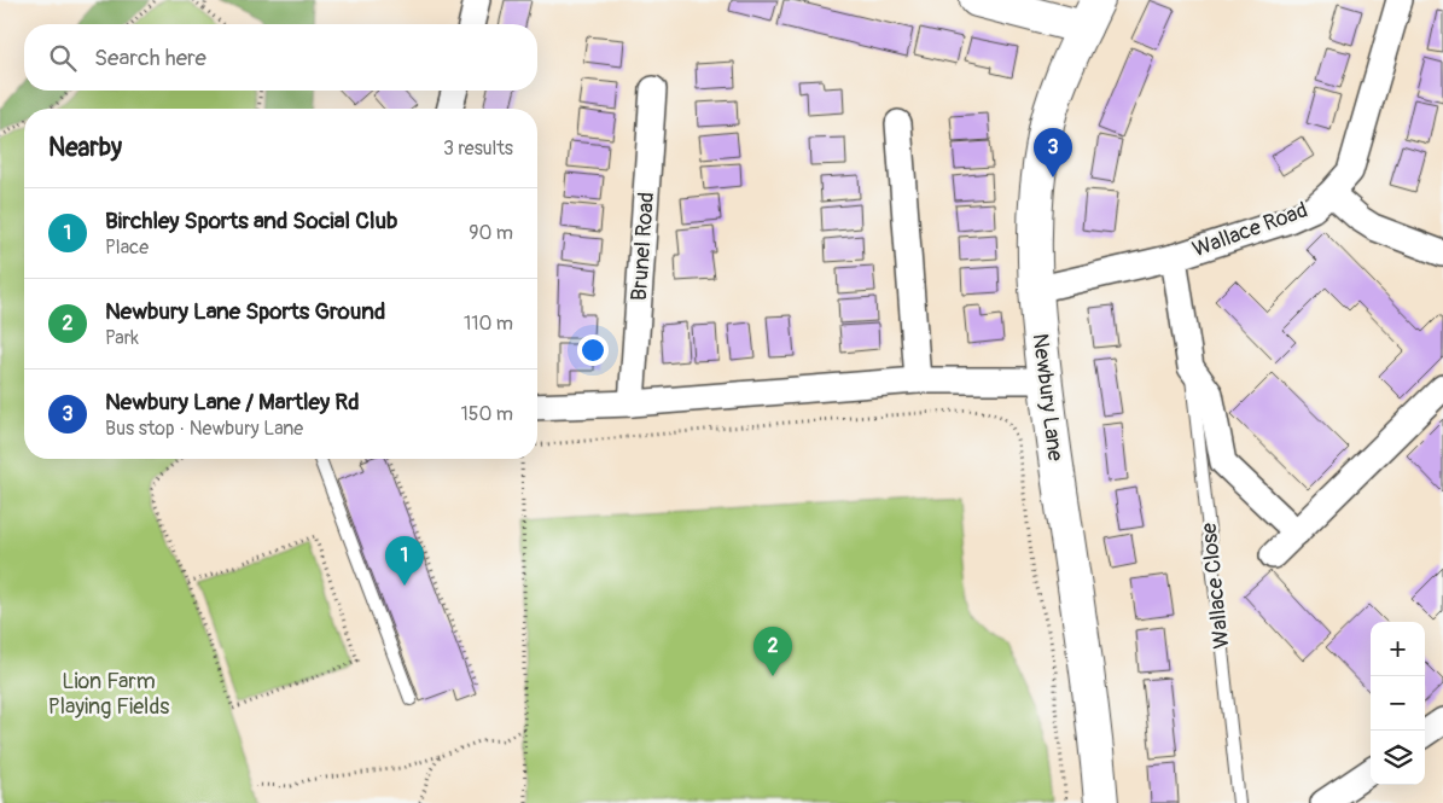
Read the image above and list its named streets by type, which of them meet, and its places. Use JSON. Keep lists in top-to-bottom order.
{
  "streets": {
    "street": [
      "Wallace Road",
      "Brunel Road",
      "Newbury Lane",
      "Wallace Close"
    ]
  },
  "crossings": [
    ["Wallace Road", "Newbury Lane"],
    ["Wallace Road", "Wallace Close"]
  ],
  "parks": ["Lion Farm Playing Fields"],
  "page": {
    "search": "Search here",
    "heading": ["Nearby", "3 results"],
    "pins": ["3", "1", "2"],
    "list": [
      {
        "mark": "1",
        "name": "Birchley Sports and Social Club",
        "note": "Place",
        "value": "90 m"
      },
      {
        "mark": "2",
        "name": "Newbury Lane Sports Ground",
        "note": "Park",
        "value": "110 m"
      },
      {
        "mark": "3",
        "name": "Newbury Lane / Martley Rd",
        "note": "Bus stop · Newbury Lane",
        "value": "150 m"
      }
    ],
    "map_buttons": ["+", "−"]
  }
}
